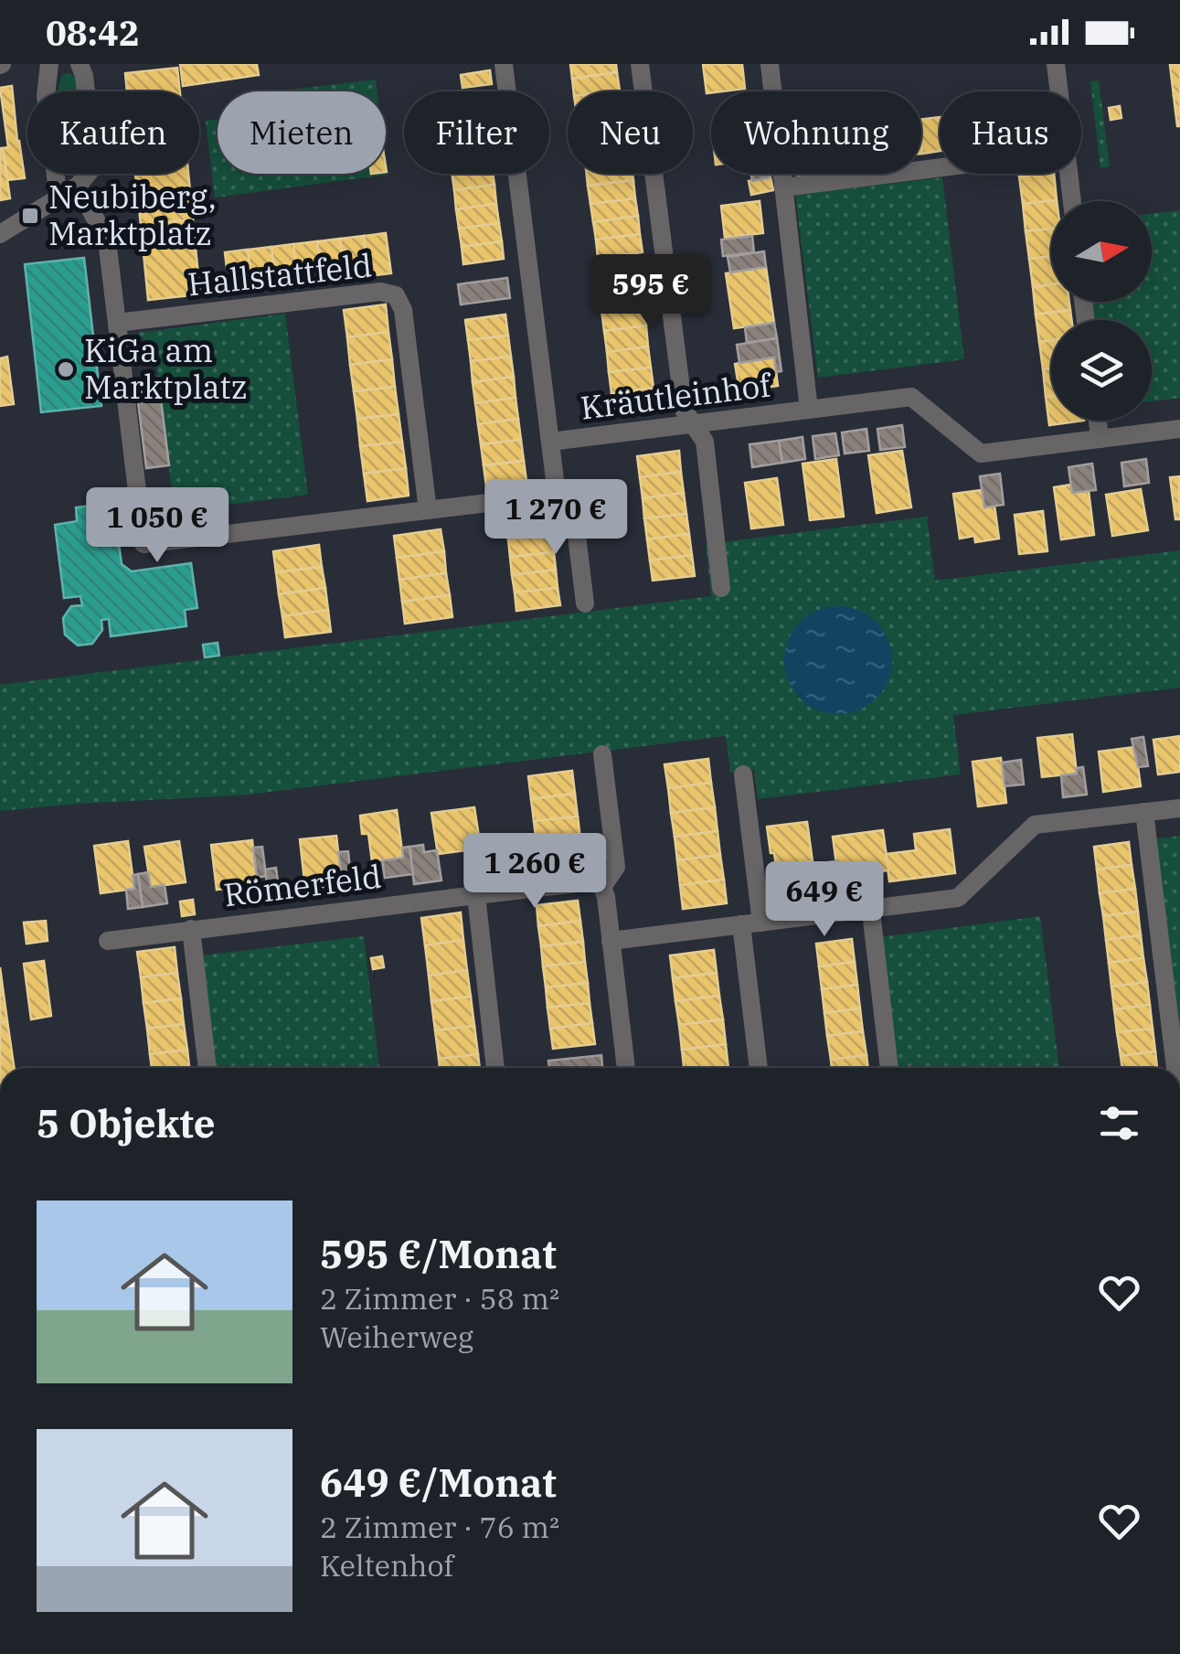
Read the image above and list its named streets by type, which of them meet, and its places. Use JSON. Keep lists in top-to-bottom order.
{
  "streets": {
    "street": ["Hallstattfeld", "Kräutleinhof", "Römerfeld"]
  },
  "places": {
    "transit": ["Neubiberg, Marktplatz"],
    "other": ["KiGa am Marktplatz"]
  },
  "north": "right",
  "page": {
    "status": "08:42",
    "chip": [
      "Kaufen",
      "Mieten",
      "Filter",
      "Neu",
      "Wohnung",
      "Haus"
    ],
    "price": [
      "595 €",
      "1 270 €",
      "1 050 €",
      "1 260 €",
      "649 €"
    ],
    "heading": "5 Objekte",
    "list": [
      {
        "name": "595 €/Monat",
        "note": "2 Zimmer · 58 m² · Weiherweg"
      },
      {
        "name": "649 €/Monat",
        "note": "2 Zimmer · 76 m² · Keltenhof"
      }
    ]
  }
}
